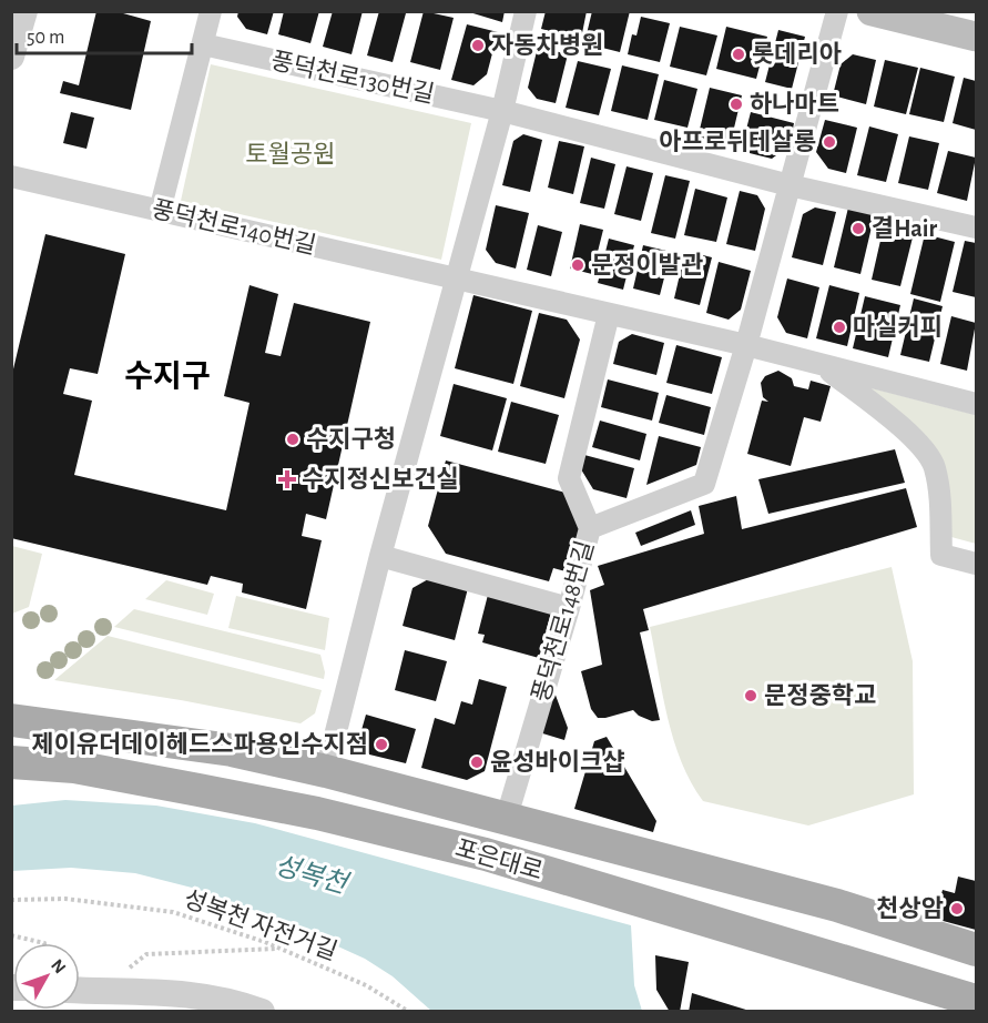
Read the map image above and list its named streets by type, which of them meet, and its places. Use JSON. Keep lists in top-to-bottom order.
{
  "streets": {
    "main road": ["포은대로"],
    "street": ["풍덕천로130번길", "풍덕천로140번길", "풍덕천로148번길"],
    "path": ["성복천 자전거길"]
  },
  "crossings": [
    ["풍덕천로140번길", "풍덕천로148번길"],
    ["풍덕천로148번길", "포은대로"]
  ],
  "districts": ["수지구"],
  "water": ["성복천"],
  "parks": ["토월공원"],
  "places": {
    "other": [
      "자동차병원",
      "롯데리아",
      "하나마트",
      "아프로뒤테살롱",
      "결Hair",
      "문정이발관",
      "마실커피",
      "수지구청",
      "문정중학교",
      "제이유더데이헤드스파용인수지점",
      "윤성바이크샵",
      "천상암"
    ],
    "health": ["수지정신보건실"]
  },
  "scale_bar": "50 m",
  "north": "top right"
}
